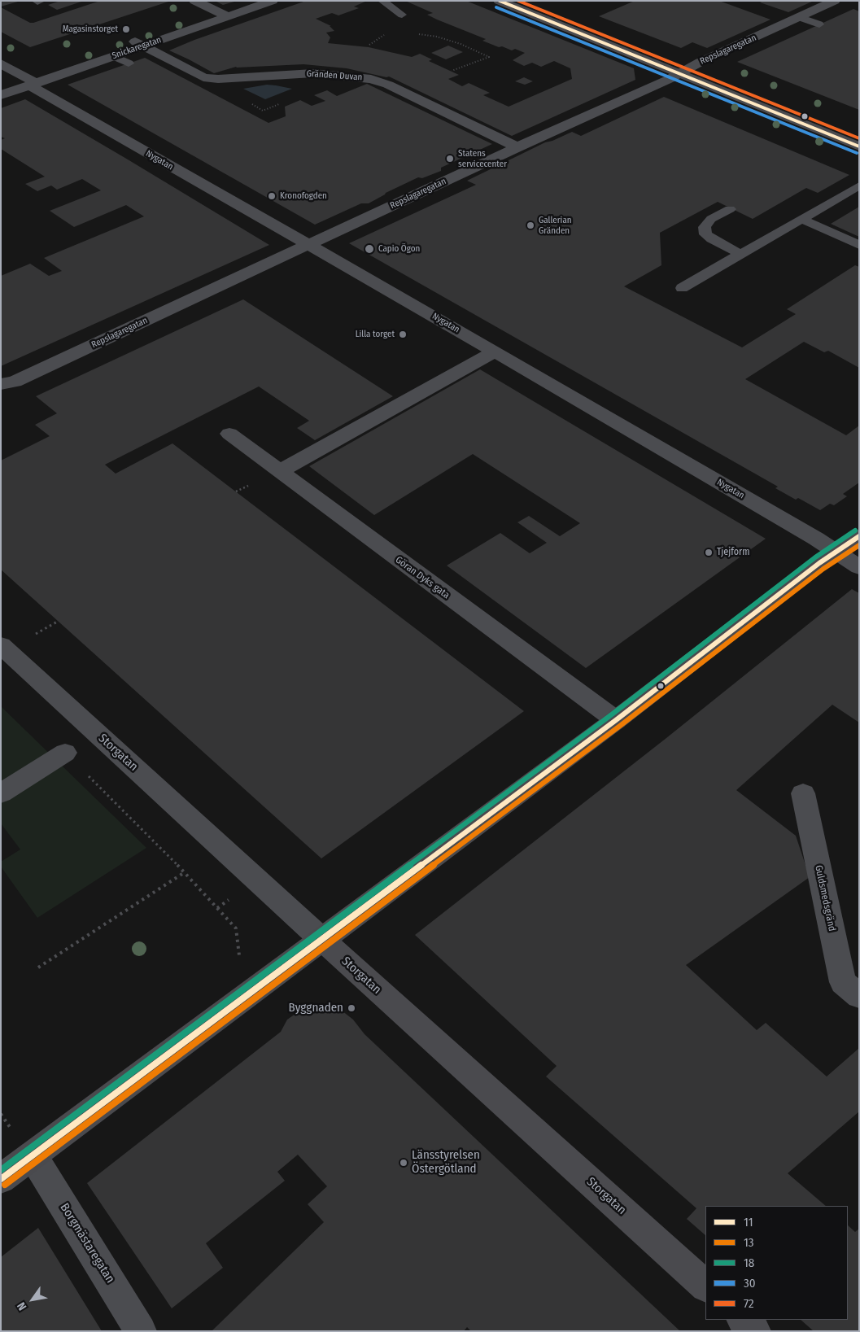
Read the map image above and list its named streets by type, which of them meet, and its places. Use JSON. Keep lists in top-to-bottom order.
{
  "streets": {
    "main road": ["Storgatan"],
    "street": [
      "Snickaregatan",
      "Repslagaregatan",
      "Gränden Duvan",
      "Nygatan",
      "Göran Dyks gata",
      "Guldsmedsgränd",
      "Borgmästaregatan"
    ]
  },
  "crossings": [
    ["Snickaregatan", "Gränden Duvan"],
    ["Snickaregatan", "Nygatan"],
    ["Repslagaregatan", "Gränden Duvan"],
    ["Repslagaregatan", "Nygatan"]
  ],
  "places": [
    "Magasinstorget",
    "Statens servicecenter",
    "Kronofogden",
    "Gallerian Gränden",
    "Capio Ögon",
    "Lilla torget",
    "Tjejform",
    "Byggnaden",
    "Länsstyrelsen Östergötland"
  ],
  "lines": [
    "transit line 11",
    "transit line 72",
    "transit line 30",
    "transit line 18",
    "transit line 13"
  ],
  "legend": [
    "11",
    "13",
    "18",
    "30",
    "72"
  ],
  "north": "bottom left"
}
